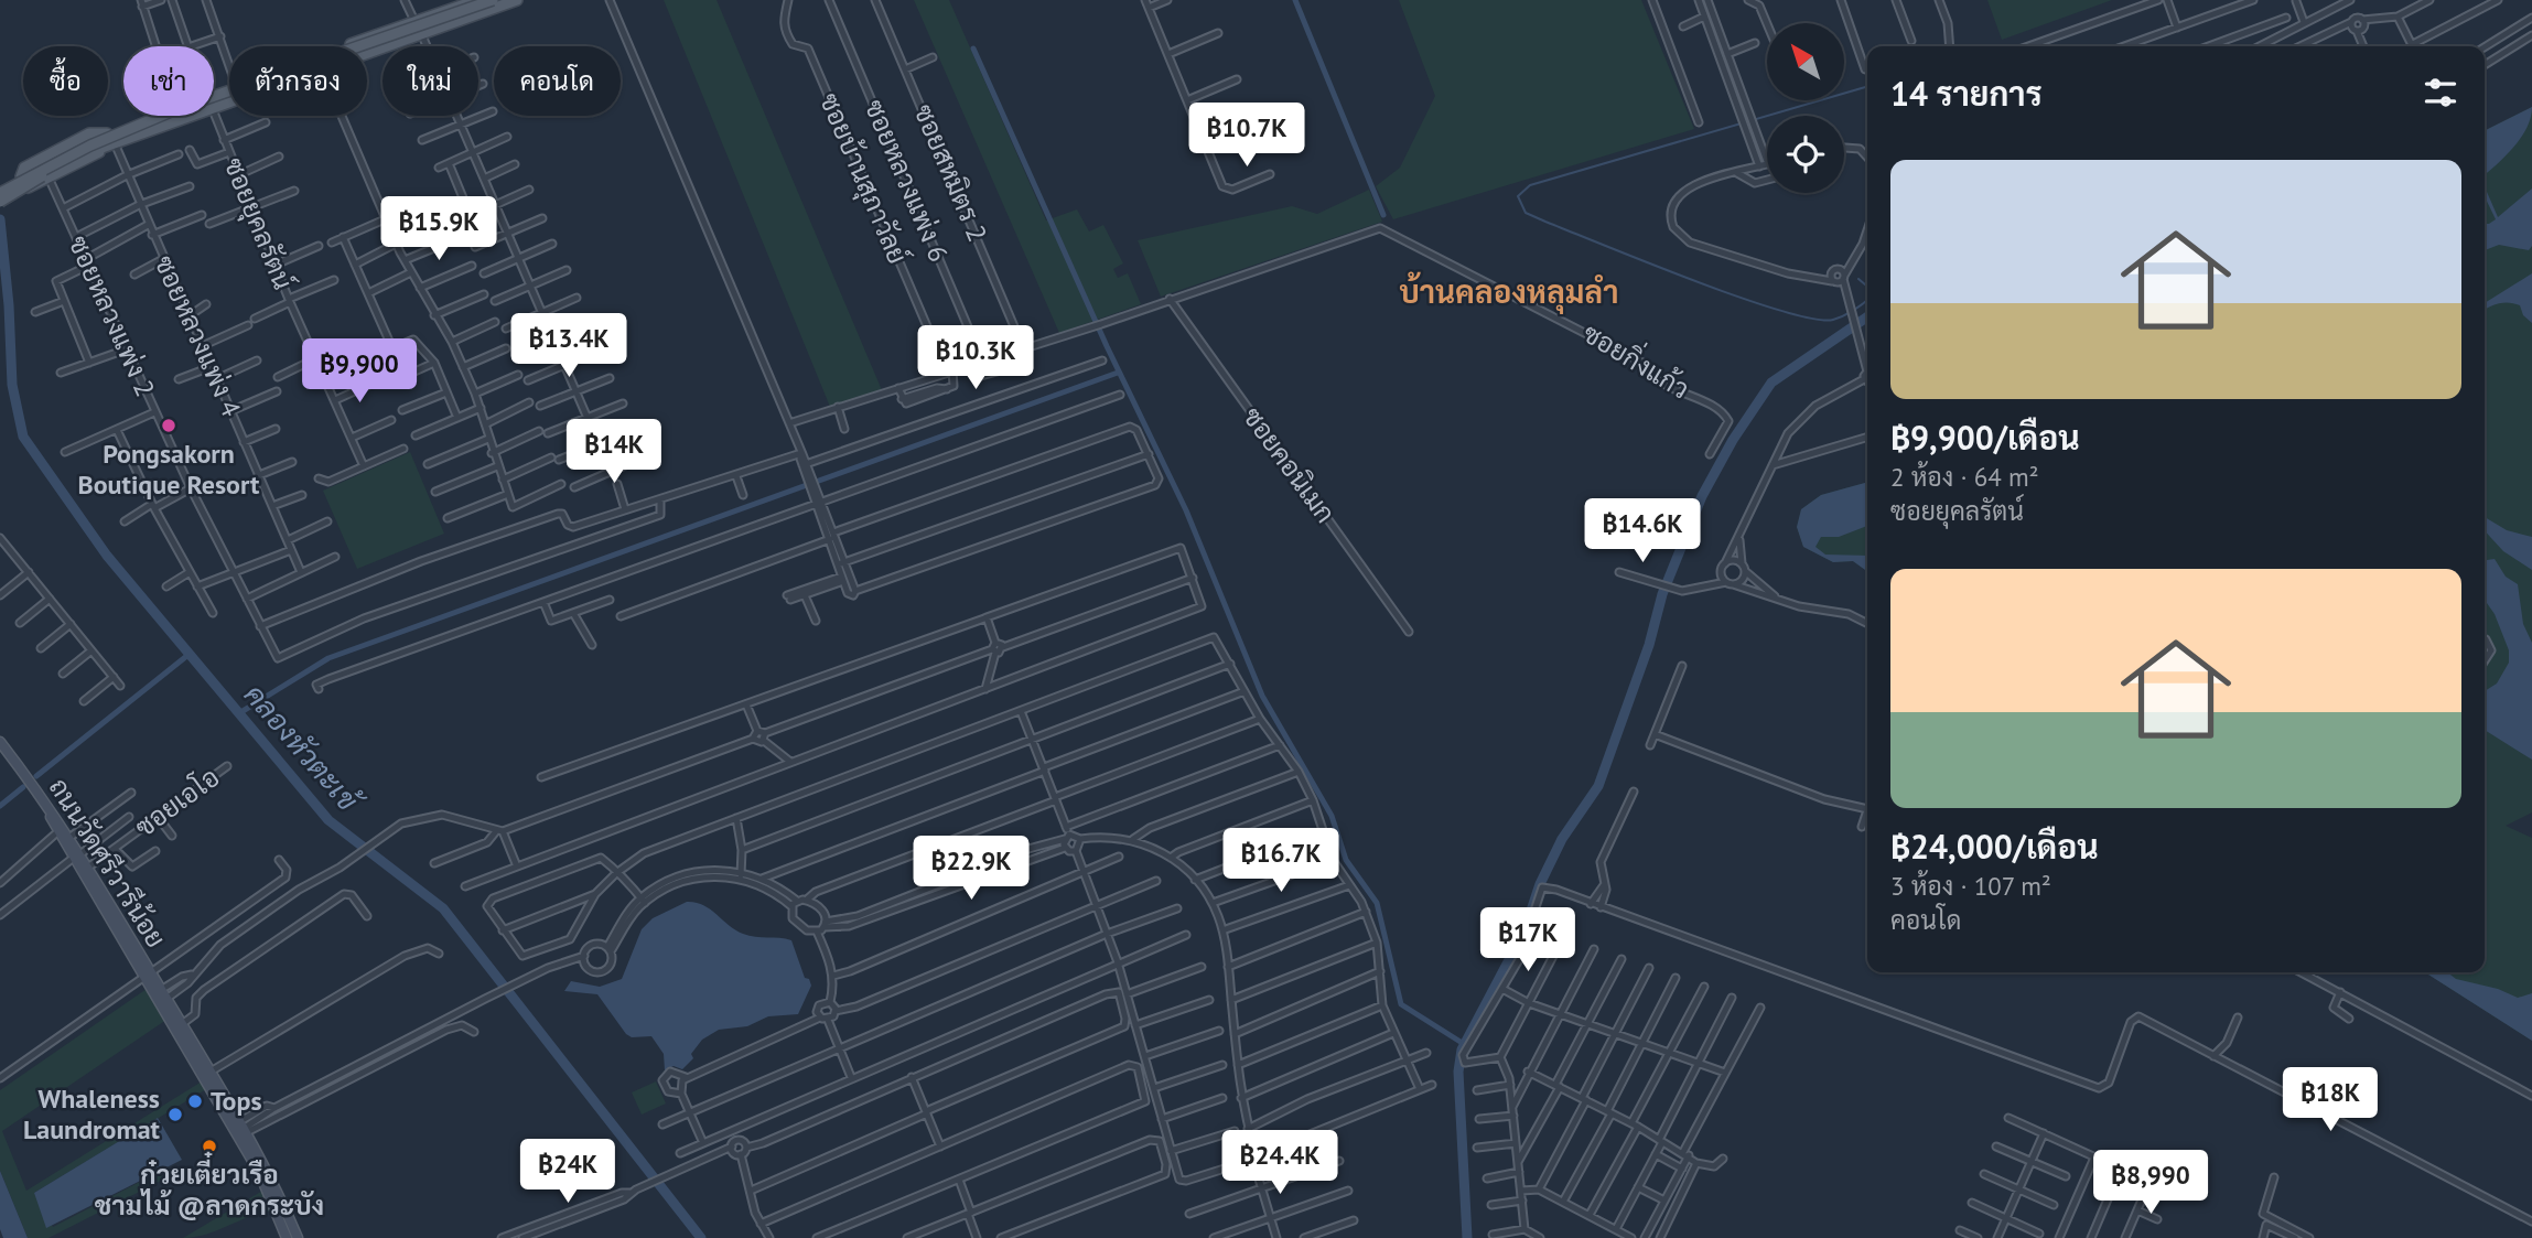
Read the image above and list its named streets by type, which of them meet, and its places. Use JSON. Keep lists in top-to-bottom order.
{
  "streets": {
    "main road": ["ถนนวัดศรีวารีน้อย"],
    "street": [
      "ซอยสหมิตร 2",
      "ซอยบ้านสุภาวัลย์",
      "ซอยหลวงแพ่ง 6",
      "ซอยยุคลรัตน์",
      "ซอยหลวงแพ่ง 2",
      "ซอยหลวงแพ่ง 4",
      "ซอยกิ่งแก้ว",
      "ซอยคอนิเมก",
      "ซอยเอโอ"
    ]
  },
  "crossings": [
    ["ซอยกิ่งแก้ว", "ซอยคอนิเมก"],
    ["ซอยเอโอ", "ถนนวัดศรีวารีน้อย"]
  ],
  "districts": ["บ้านคลองหลุมลำ"],
  "water": ["คลองหัวตะเข้"],
  "places": [
    "Pongsakorn Boutique Resort",
    "Tops",
    "Whaleness Laundromat",
    "ก๋วยเตี๋ยวเรือ ชามไม้ @ลาดกระบัง"
  ],
  "north": "top left",
  "page": {
    "chip": [
      "ซื้อ",
      "เช่า",
      "ตัวกรอง",
      "ใหม่",
      "คอนโด"
    ],
    "heading": "14 รายการ",
    "price": [
      "฿10.7K",
      "฿15.9K",
      "฿13.4K",
      "฿10.3K",
      "฿9,900",
      "฿14K",
      "฿14.6K",
      "฿16.7K",
      "฿22.9K",
      "฿17K",
      "฿18K",
      "฿24.4K",
      "฿24K",
      "฿8,990"
    ],
    "list": [
      {
        "name": "฿9,900/เดือน",
        "note": "2 ห้อง · 64 m² · ซอยยุคลรัตน์"
      },
      {
        "name": "฿24,000/เดือน",
        "note": "3 ห้อง · 107 m² · คอนโด"
      }
    ]
  }
}
